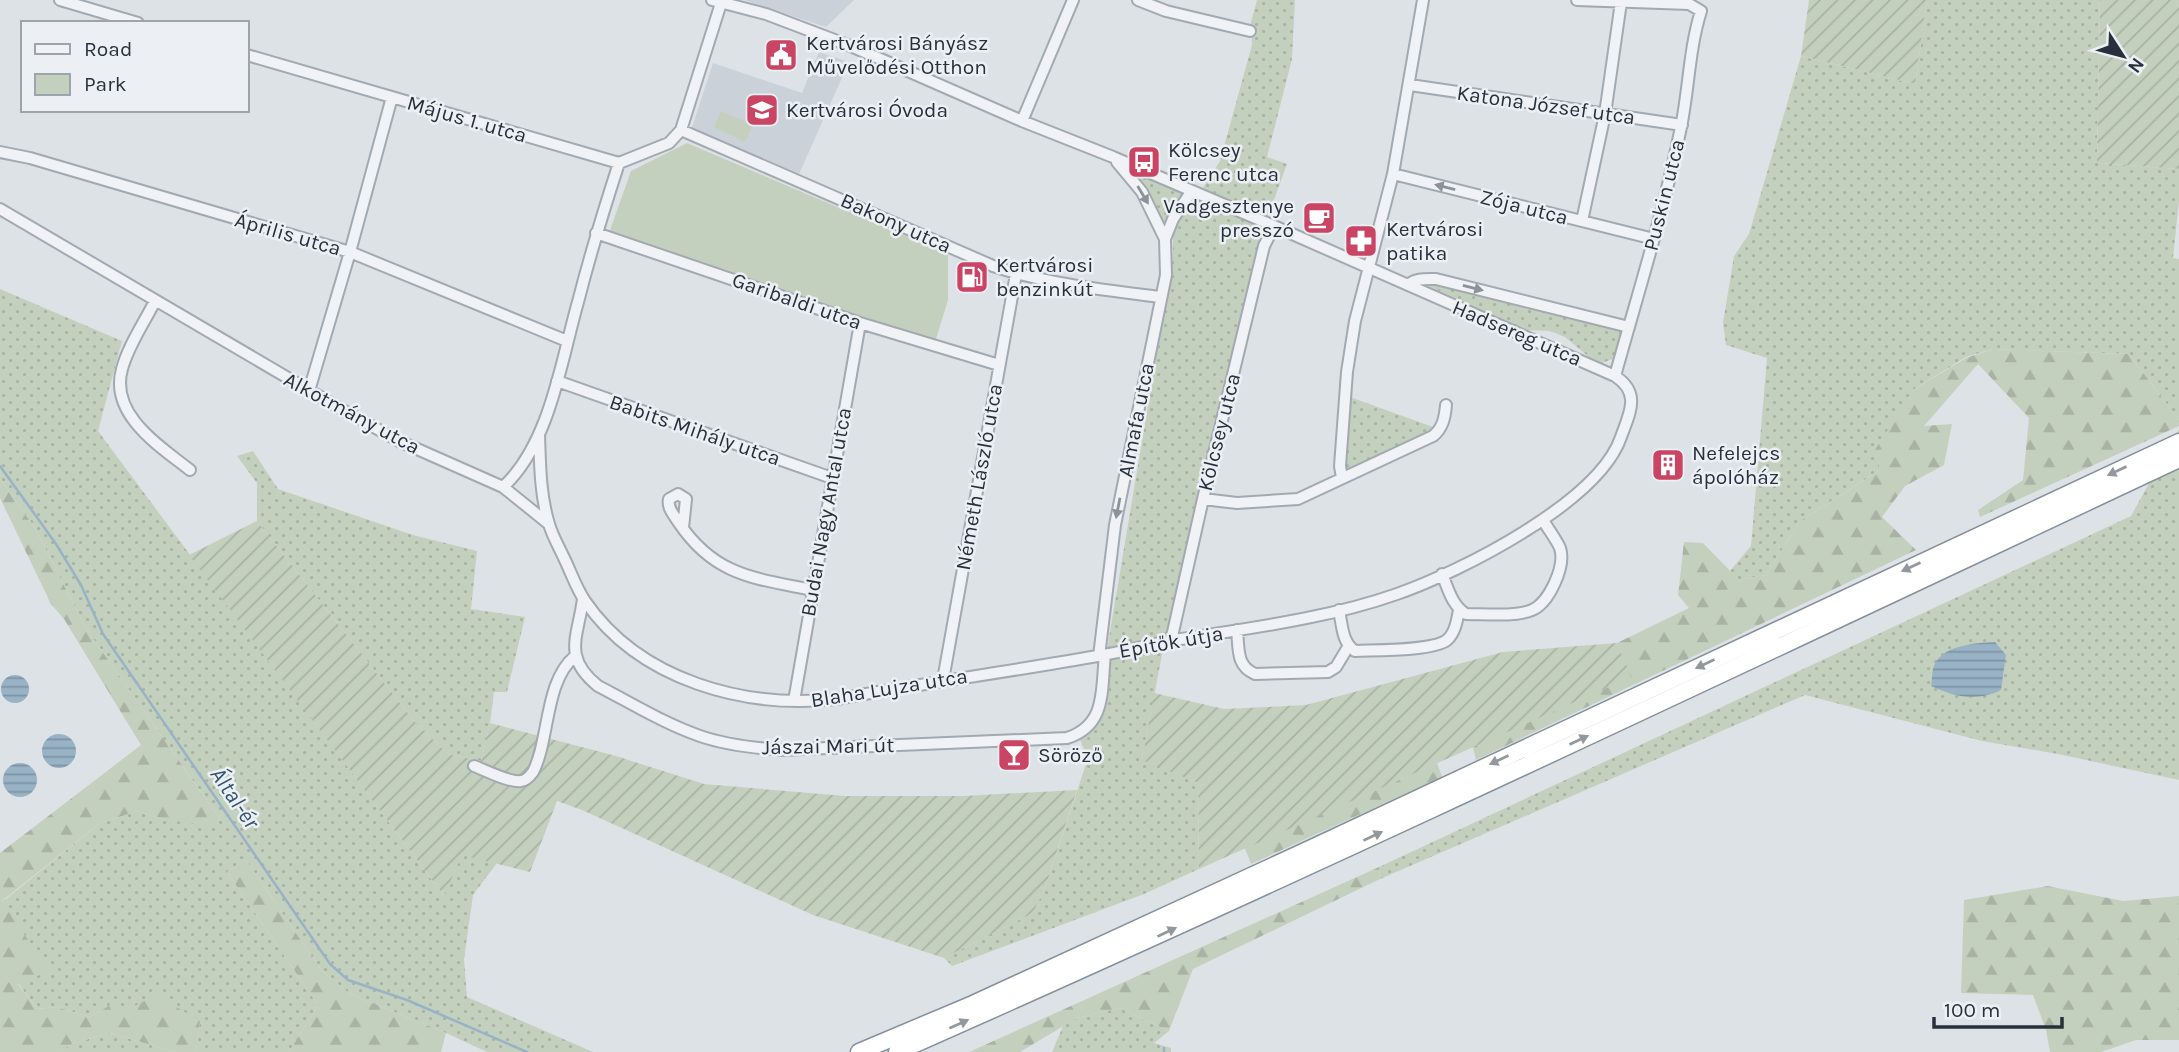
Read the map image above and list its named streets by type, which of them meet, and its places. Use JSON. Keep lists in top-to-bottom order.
{
  "streets": {
    "street": [
      "Katona József utca",
      "Május 1. utca",
      "Puskin utca",
      "Zója utca",
      "Bakony utca",
      "Április utca",
      "Garibaldi utca",
      "Hadsereg utca",
      "Alkotmány utca",
      "Almafa utca",
      "Babits Mihály utca",
      "Kölcsey utca",
      "Németh László utca",
      "Budai Nagy Antal utca",
      "Építők útja",
      "Blaha Lujza utca",
      "Jászai Mari út"
    ]
  },
  "crossings": [
    ["Katona József utca", "Puskin utca"],
    ["Május 1. utca", "Blaha Lujza utca"],
    ["Puskin utca", "Zója utca"],
    ["Puskin utca", "Hadsereg utca"],
    ["Puskin utca", "Építők útja"],
    ["Bakony utca", "Almafa utca"],
    ["Bakony utca", "Németh László utca"],
    ["Április utca", "Blaha Lujza utca"],
    ["Garibaldi utca", "Németh László utca"],
    ["Garibaldi utca", "Budai Nagy Antal utca"],
    ["Garibaldi utca", "Blaha Lujza utca"],
    ["Hadsereg utca", "Almafa utca"],
    ["Hadsereg utca", "Kölcsey utca"],
    ["Hadsereg utca", "Építők útja"],
    ["Alkotmány utca", "Blaha Lujza utca"],
    ["Almafa utca", "Építők útja"],
    ["Almafa utca", "Blaha Lujza utca"],
    ["Almafa utca", "Jászai Mari út"],
    ["Babits Mihály utca", "Budai Nagy Antal utca"],
    ["Babits Mihály utca", "Blaha Lujza utca"],
    ["Kölcsey utca", "Építők útja"],
    ["Németh László utca", "Blaha Lujza utca"],
    ["Budai Nagy Antal utca", "Blaha Lujza utca"],
    ["Építők útja", "Blaha Lujza utca"],
    ["Építők útja", "Jászai Mari út"],
    ["Blaha Lujza utca", "Jászai Mari út"]
  ],
  "one_way": ["Zója utca", "Almafa utca"],
  "water": ["Által-ér"],
  "places": {
    "public building": ["Kertvárosi Bányász Művelődési Otthon"],
    "school or university": ["Kertvárosi Óvoda"],
    "bus stop": ["Kölcsey Ferenc utca"],
    "cafe": ["Vadgesztenye presszó"],
    "pharmacy": ["Kertvárosi patika"],
    "fuel station": ["Kertvárosi benzinkút"],
    "building": ["Nefelejcs ápolóház"],
    "bar": ["Söröző"]
  },
  "legend": ["Road", "Park"],
  "scale_bar": "100 m",
  "north": "bottom right"
}
